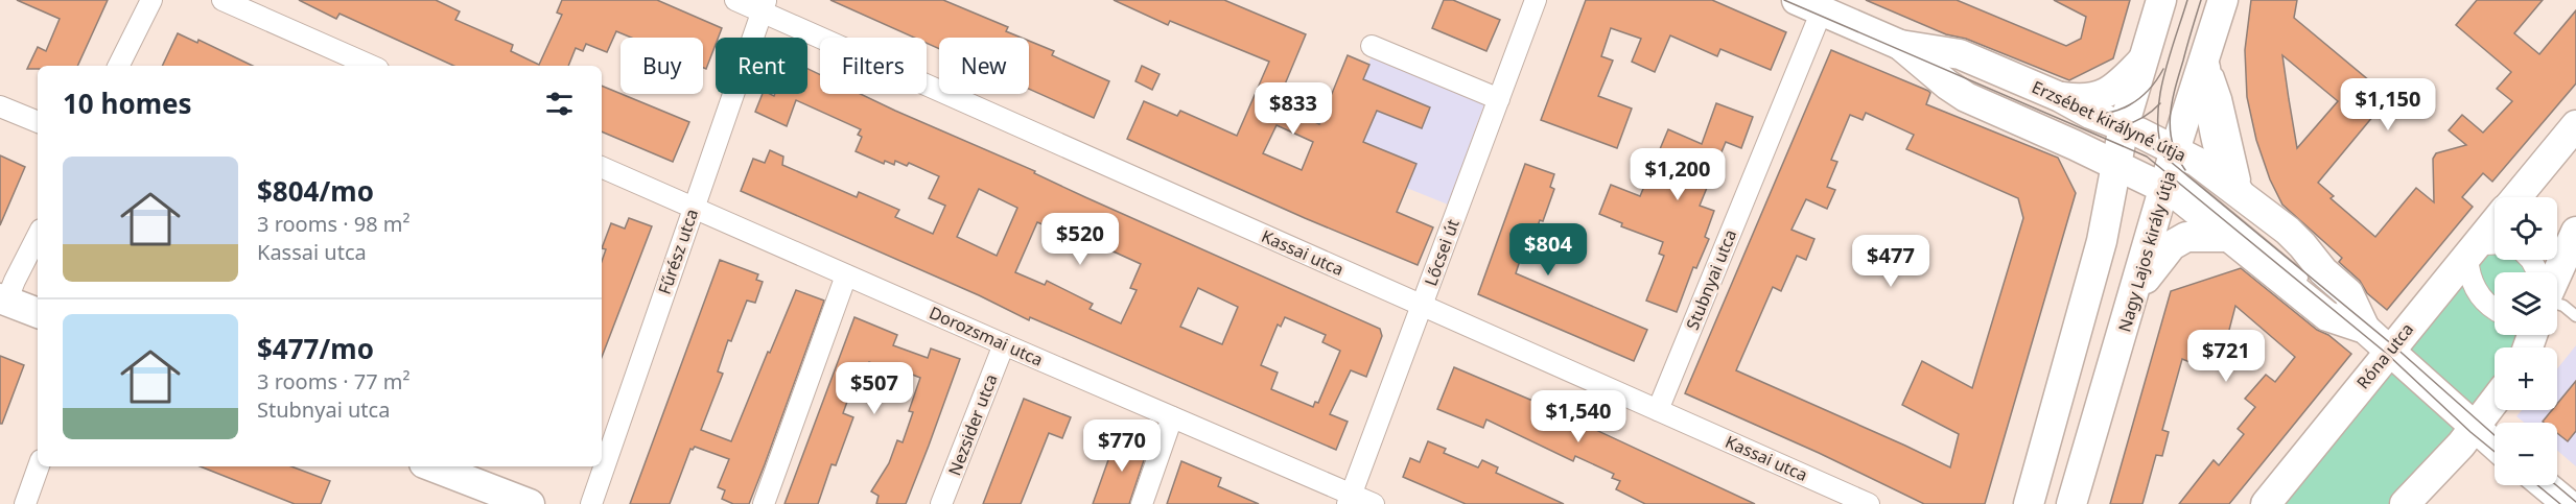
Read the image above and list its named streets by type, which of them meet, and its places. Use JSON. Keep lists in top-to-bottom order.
{
  "streets": {
    "street": [
      "Erzsébet királyné útja",
      "Fűrész utca",
      "Nagy Lajos király útja",
      "Kassai utca",
      "Lőcsei út",
      "Stubnyai utca",
      "Dorozsmai utca",
      "Róna utca",
      "Nezsider utca"
    ]
  },
  "crossings": [
    ["Erzsébet királyné útja", "Nagy Lajos király útja"],
    ["Erzsébet királyné útja", "Stubnyai utca"],
    ["Erzsébet királyné útja", "Róna utca"],
    ["Fűrész utca", "Kassai utca"],
    ["Fűrész utca", "Dorozsmai utca"],
    ["Kassai utca", "Lőcsei út"],
    ["Kassai utca", "Stubnyai utca"],
    ["Lőcsei út", "Dorozsmai utca"],
    ["Dorozsmai utca", "Nezsider utca"]
  ],
  "page": {
    "chip": [
      "Buy",
      "Rent",
      "Filters",
      "New"
    ],
    "heading": "10 homes",
    "price": [
      "$1,150",
      "$833",
      "$1,200",
      "$520",
      "$804",
      "$477",
      "$721",
      "$507",
      "$1,540",
      "$770"
    ],
    "list": [
      {
        "name": "$804/mo",
        "note": "3 rooms · 98 m² · Kassai utca"
      },
      {
        "name": "$477/mo",
        "note": "3 rooms · 77 m² · Stubnyai utca"
      }
    ],
    "map_buttons": ["+", "−"]
  }
}
